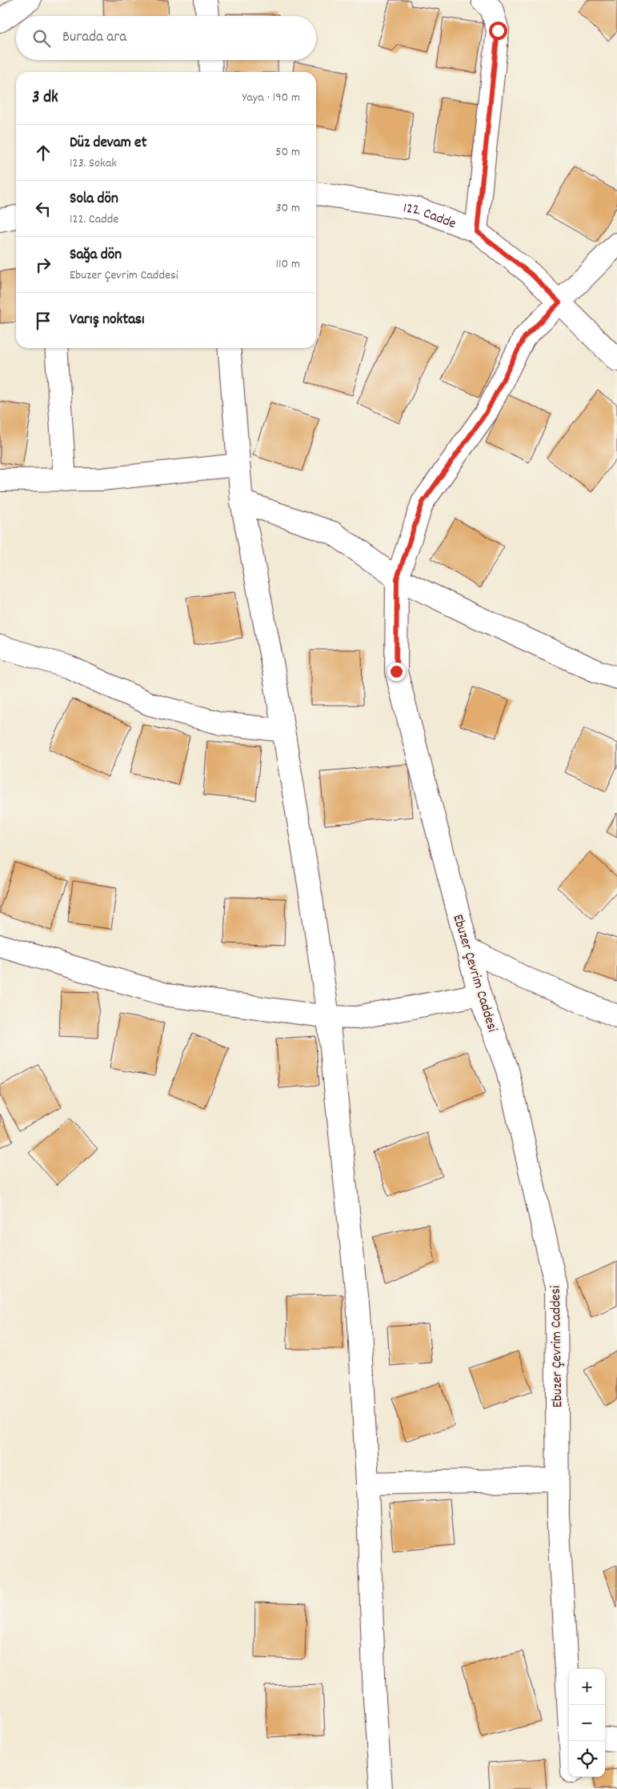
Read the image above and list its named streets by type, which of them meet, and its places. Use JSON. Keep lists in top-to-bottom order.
{
  "streets": {
    "street": ["122. Cadde", "Ebuzer Çevrim Caddesi"]
  },
  "crossings": [
    ["122. Cadde", "Ebuzer Çevrim Caddesi"]
  ],
  "page": {
    "search": "Burada ara",
    "heading": ["3 dk", "Yaya · 190 m"],
    "list": [
      ["Düz devam et", "123. Sokak", "50 m"],
      ["Sola dön", "122. Cadde", "30 m"],
      ["Sağa dön", "Ebuzer Çevrim Caddesi", "110 m"],
      "Varış noktası"
    ],
    "map_buttons": ["+", "−"]
  }
}
